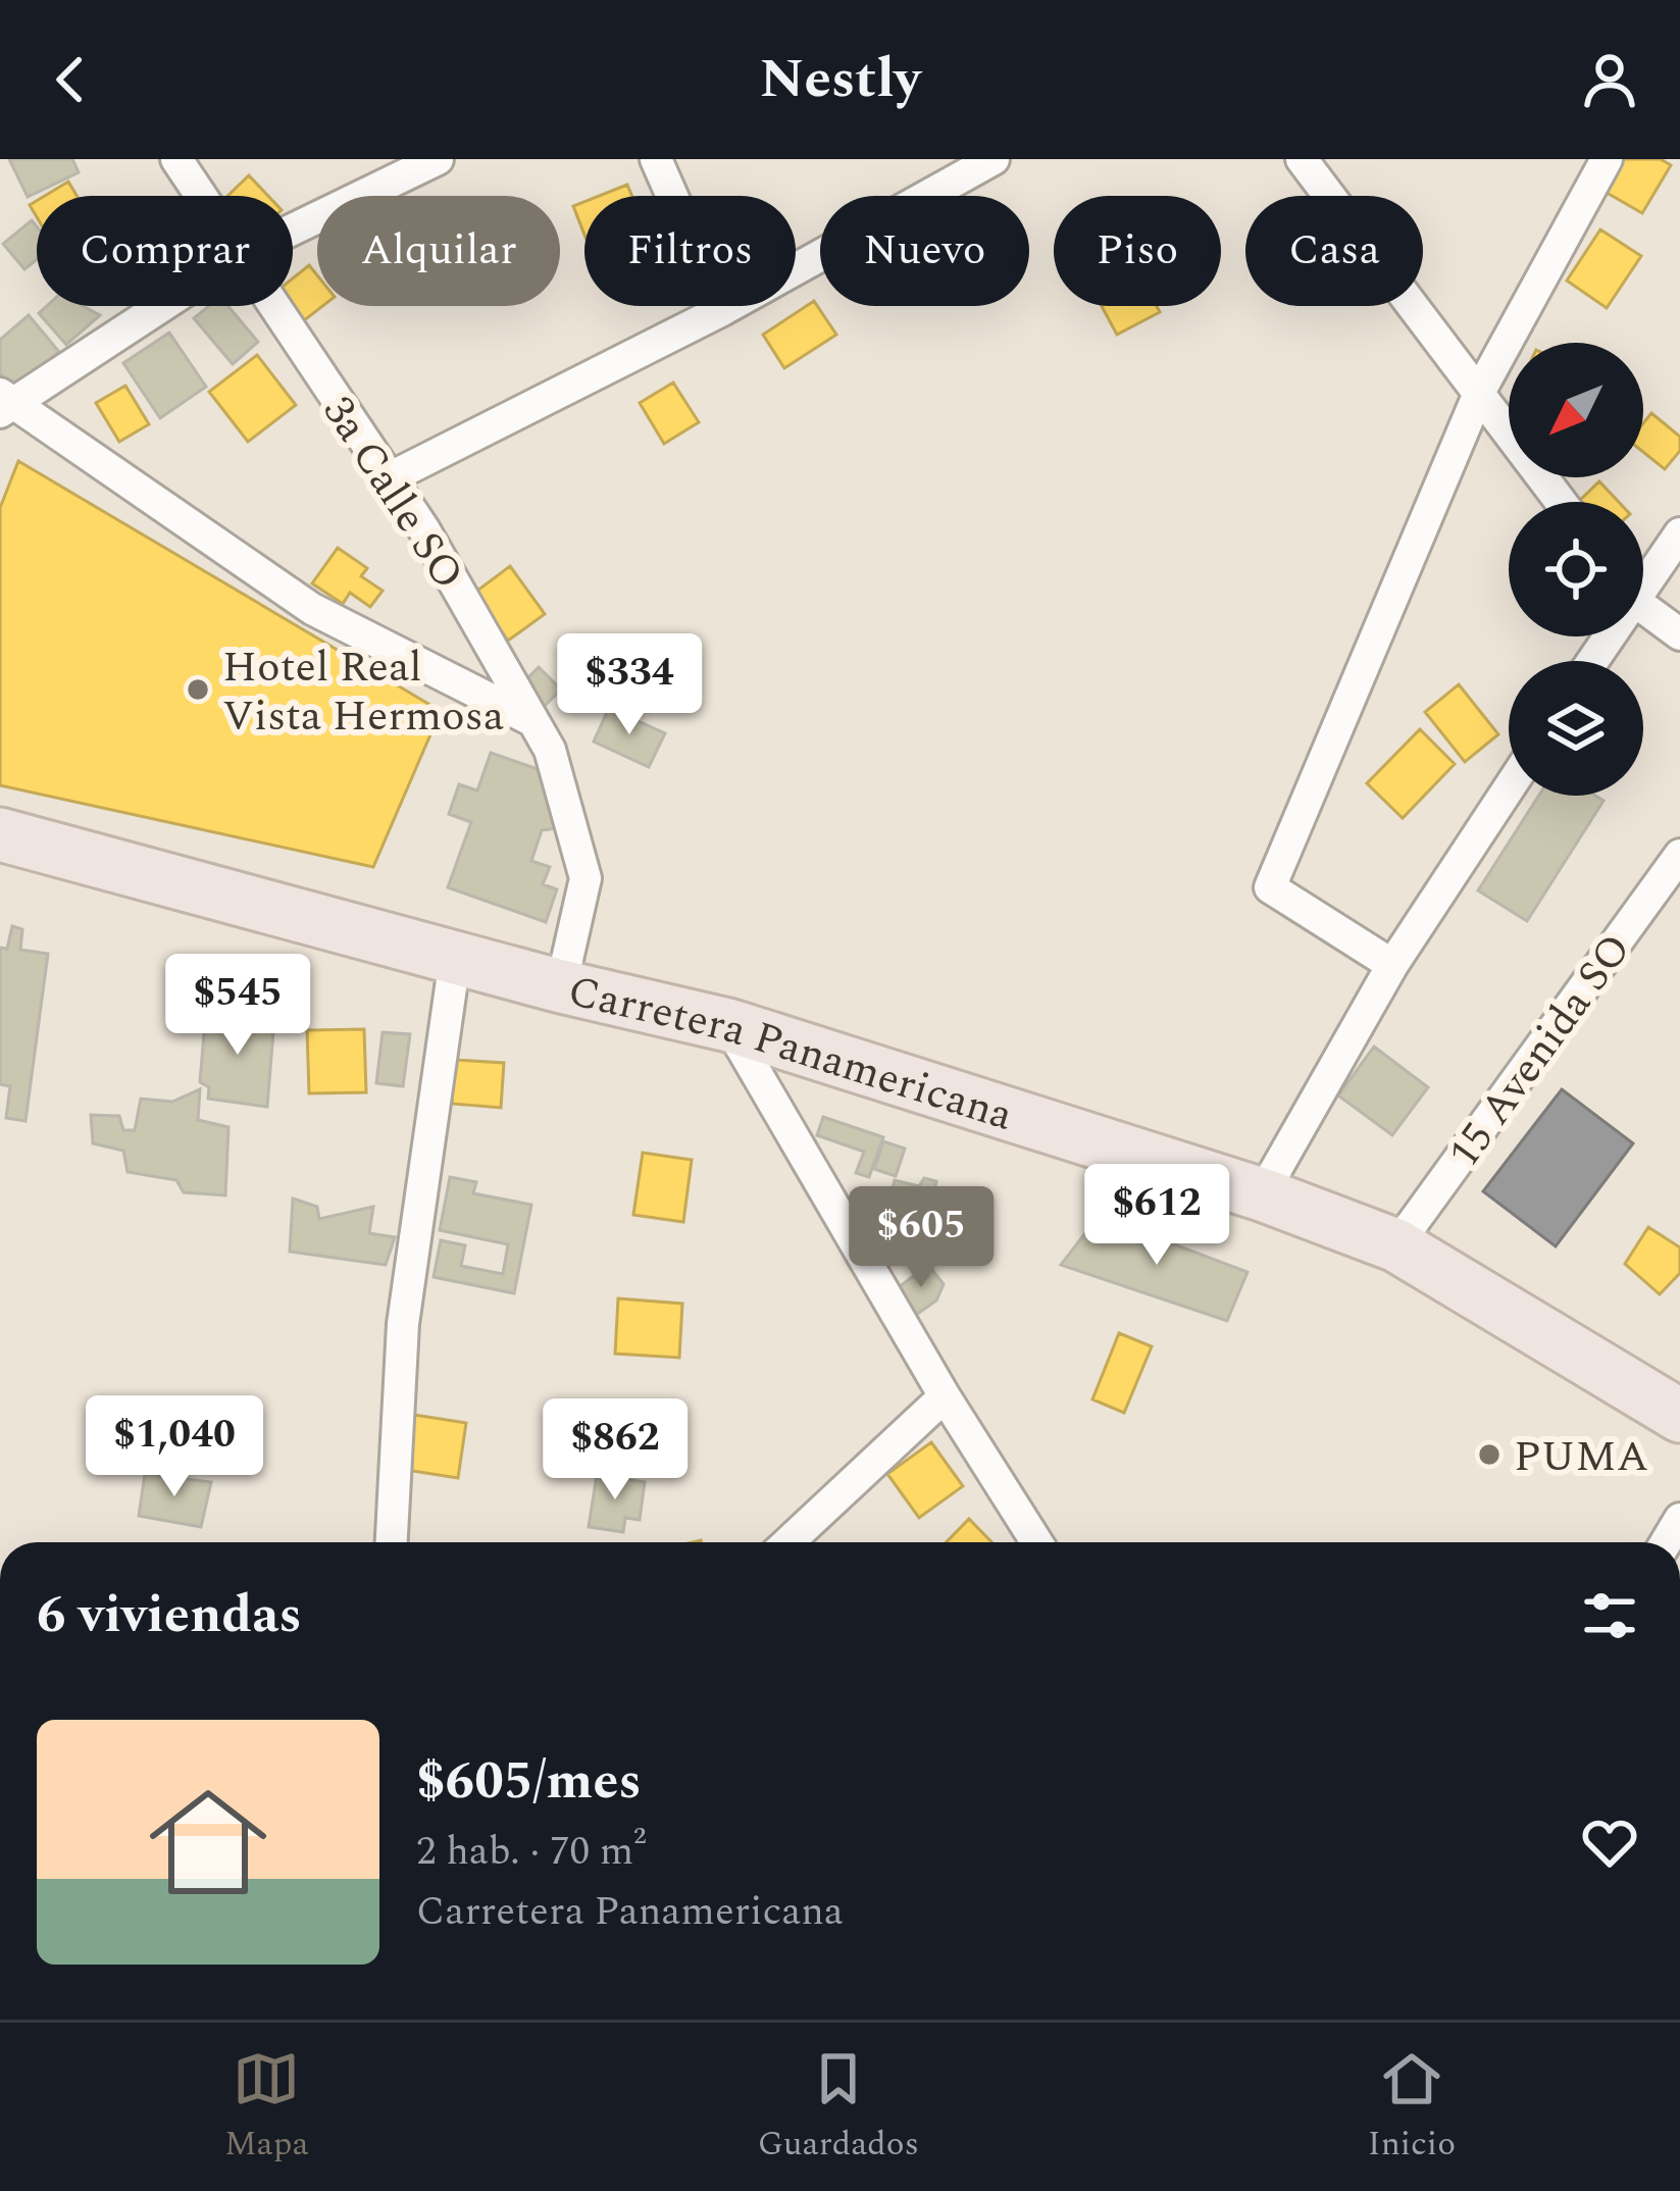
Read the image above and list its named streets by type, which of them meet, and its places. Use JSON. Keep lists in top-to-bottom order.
{
  "streets": {
    "highway": ["Carretera Panamericana"],
    "street": ["3a Calle SO", "15 Avenida SO"]
  },
  "crossings": [
    ["3a Calle SO", "Carretera Panamericana"],
    ["15 Avenida SO", "Carretera Panamericana"]
  ],
  "places": ["Hotel Real Vista Hermosa", "PUMA"],
  "north": "bottom left",
  "page": {
    "header": "Nestly",
    "chip": [
      "Comprar",
      "Alquilar",
      "Filtros",
      "Nuevo",
      "Piso",
      "Casa"
    ],
    "price": [
      "$334",
      "$545",
      "$612",
      "$605",
      "$1,040",
      "$862"
    ],
    "heading": "6 viviendas",
    "list": [
      {
        "name": "$605/mes",
        "note": "2 hab. · 70 m² · Carretera Panamericana"
      }
    ],
    "tabs": ["Mapa", "Guardados", "Inicio"]
  }
}
